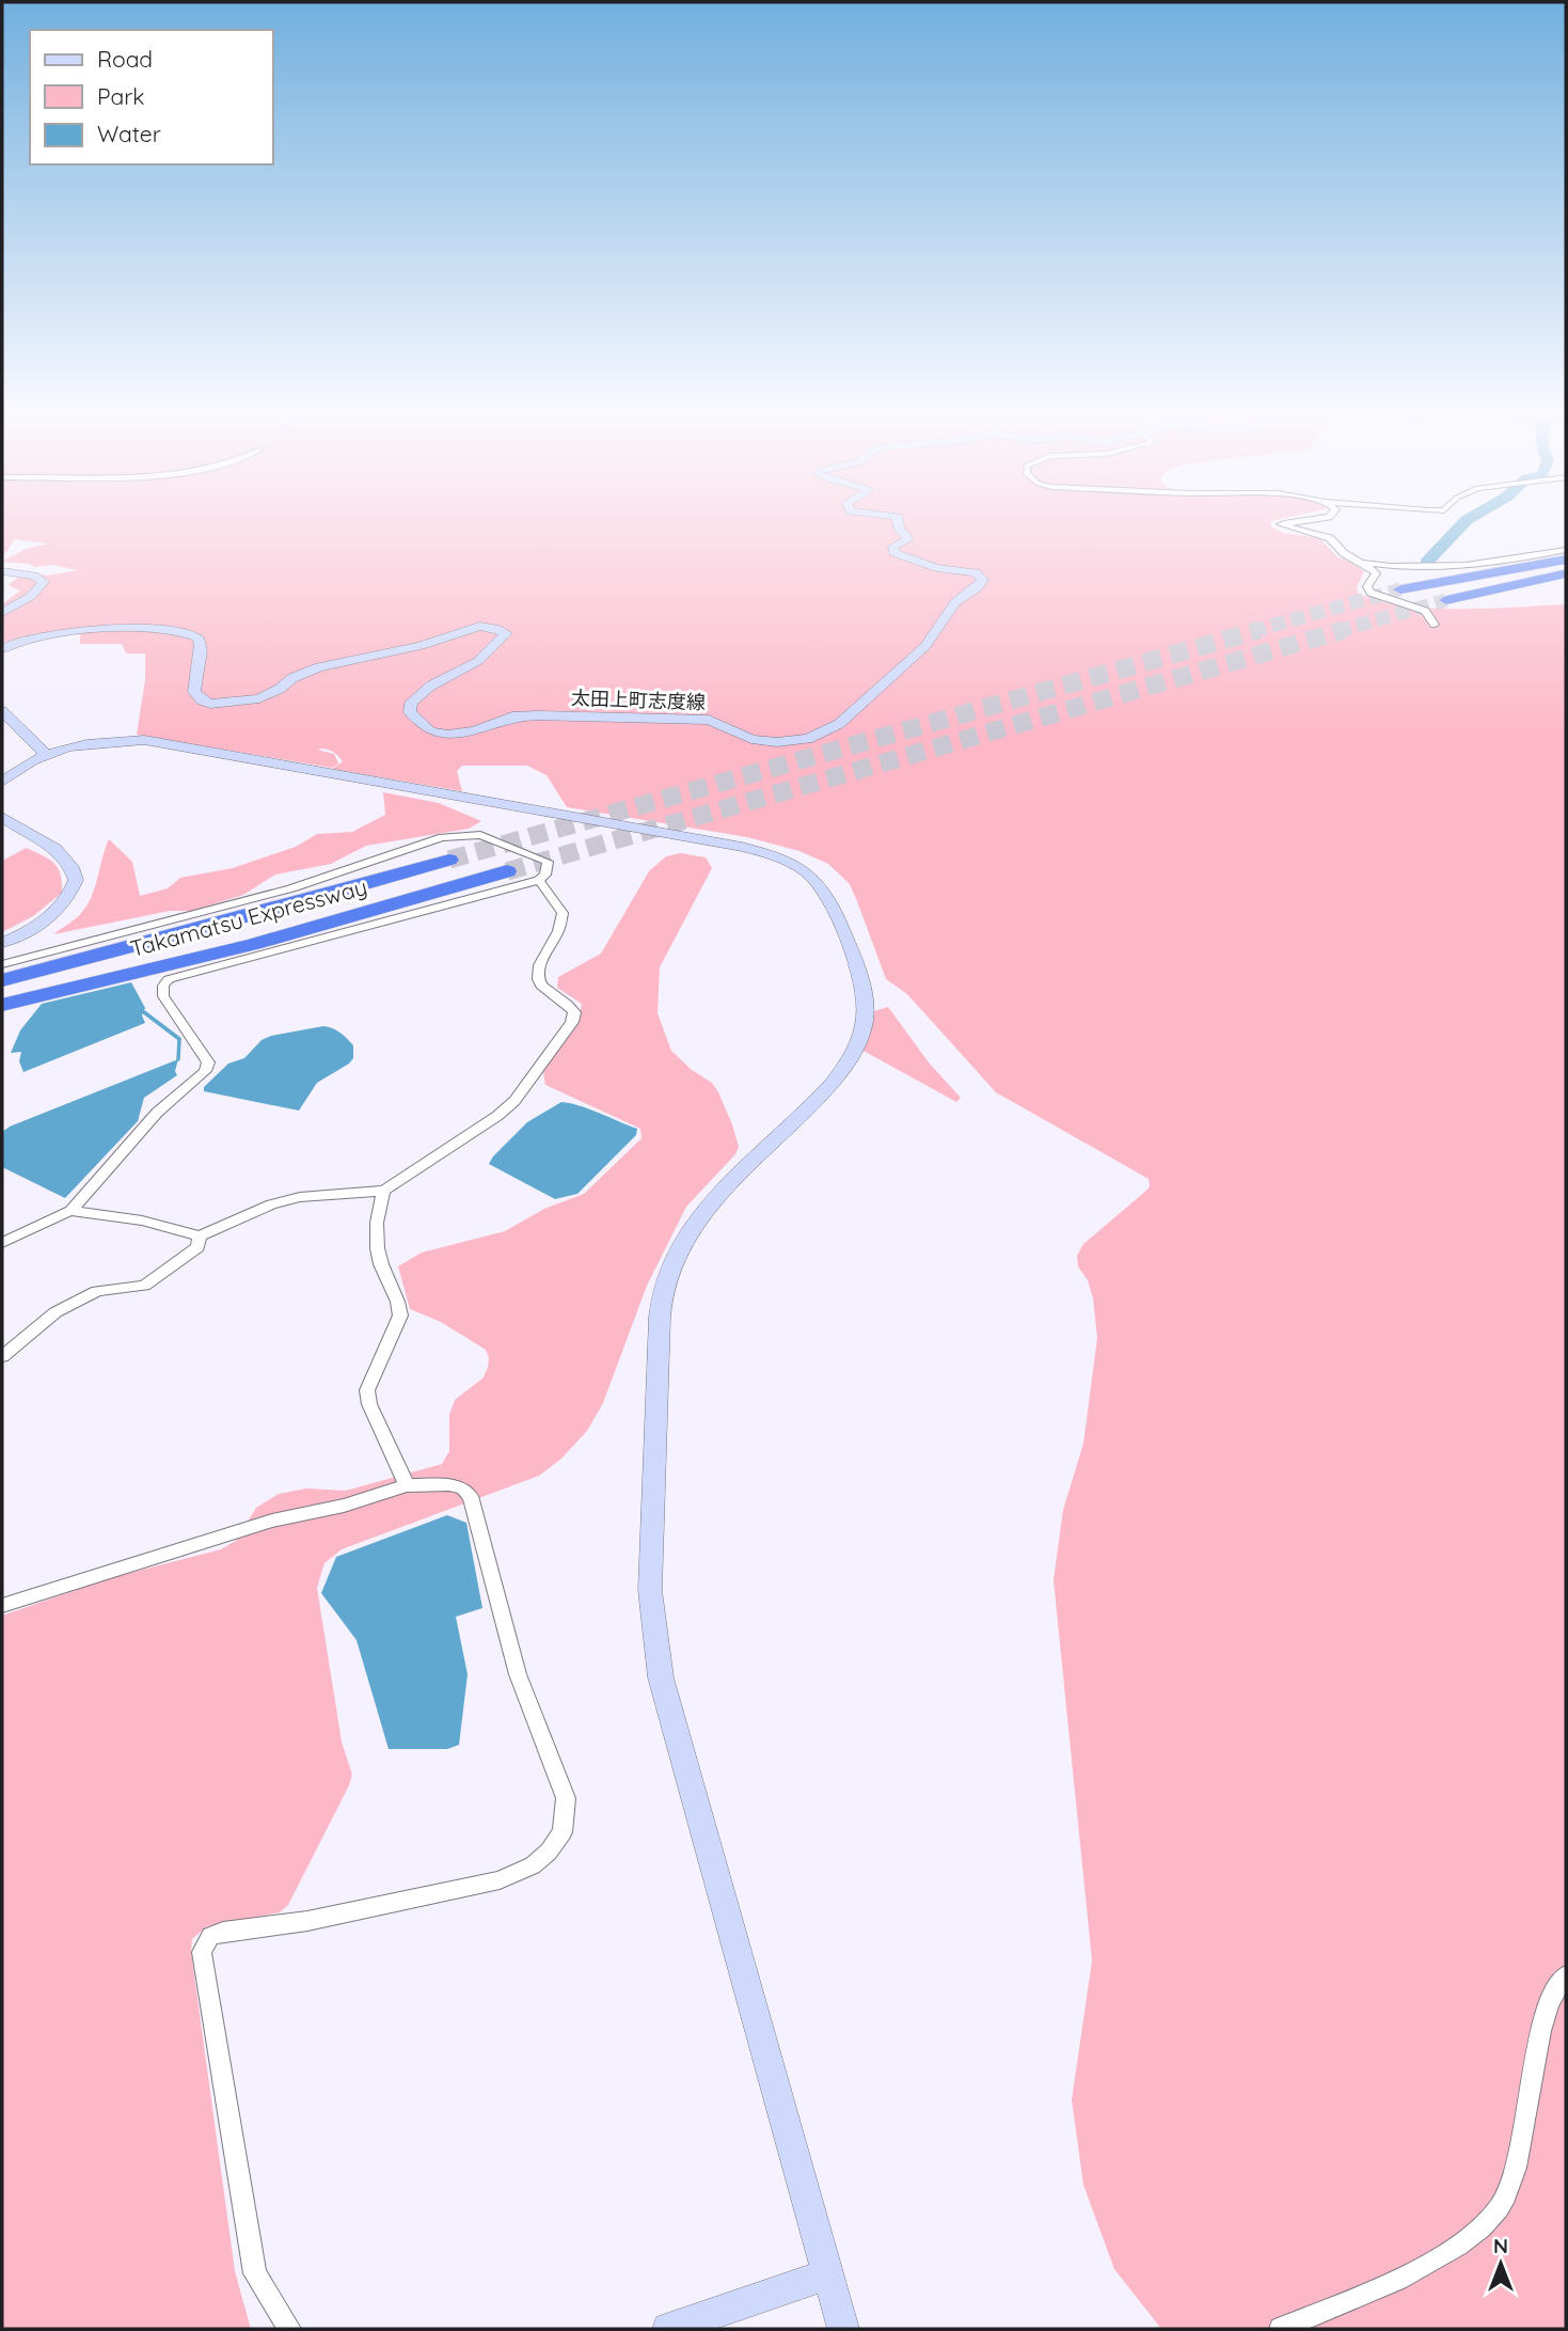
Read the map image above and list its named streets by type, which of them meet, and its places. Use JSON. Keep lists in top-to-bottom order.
{
  "streets": {
    "highway": ["Takamatsu Expressway"],
    "main road": ["太田上町志度線"]
  },
  "legend": ["Road", "Park", "Water"],
  "north": "top"
}
